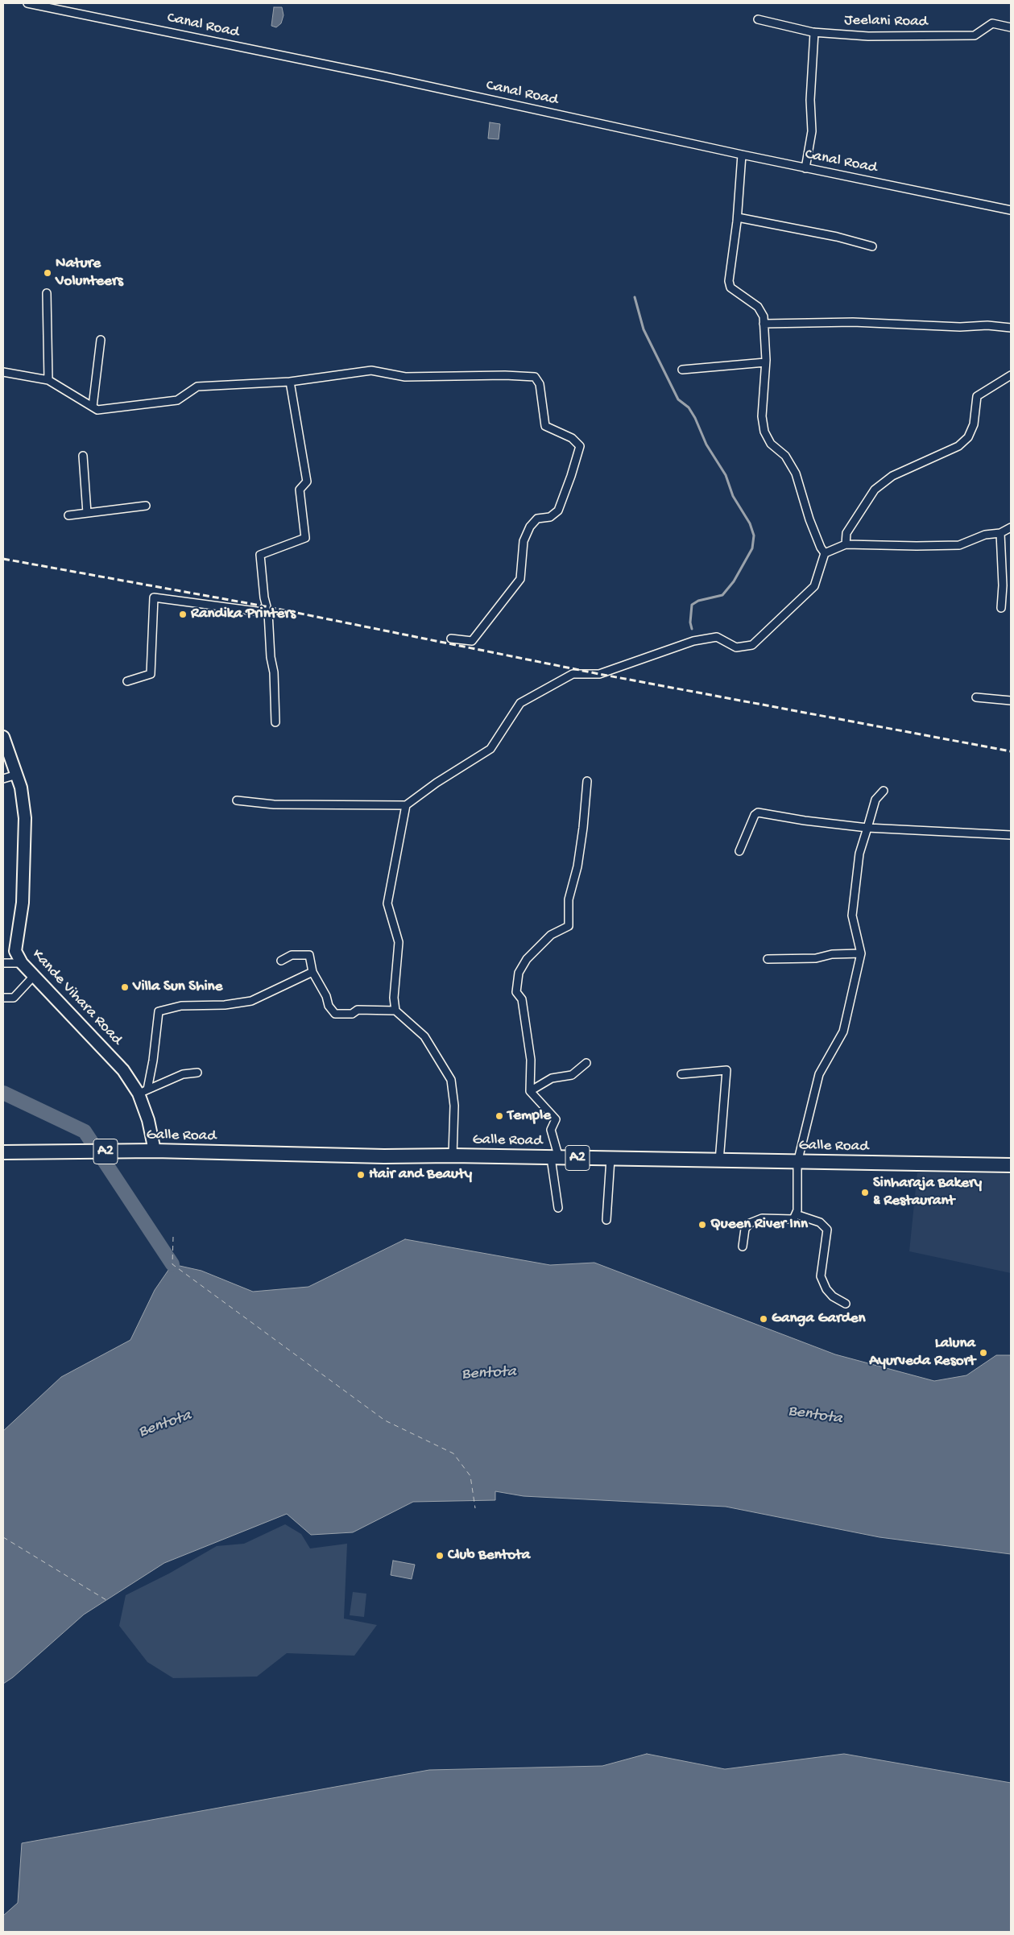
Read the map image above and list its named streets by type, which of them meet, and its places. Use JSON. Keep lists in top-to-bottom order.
{
  "streets": {
    "highway": ["Galle Road", "A2"],
    "main road": ["Kande Vihara Road"],
    "street": ["Jeelani Road", "Canal Road"]
  },
  "crossings": [
    ["Kande Vihara Road", "Galle Road"]
  ],
  "water": ["Bentota"],
  "places": [
    "Nature Volunteers",
    "Randika Printers",
    "Villa Sun Shine",
    "Temple",
    "Hair and Beauty",
    "Sinharaja Bakery & Restaurant",
    "Queen River Inn",
    "Ganga Garden",
    "Laluna Ayurveda Resort",
    "Club Bentota"
  ]
}
